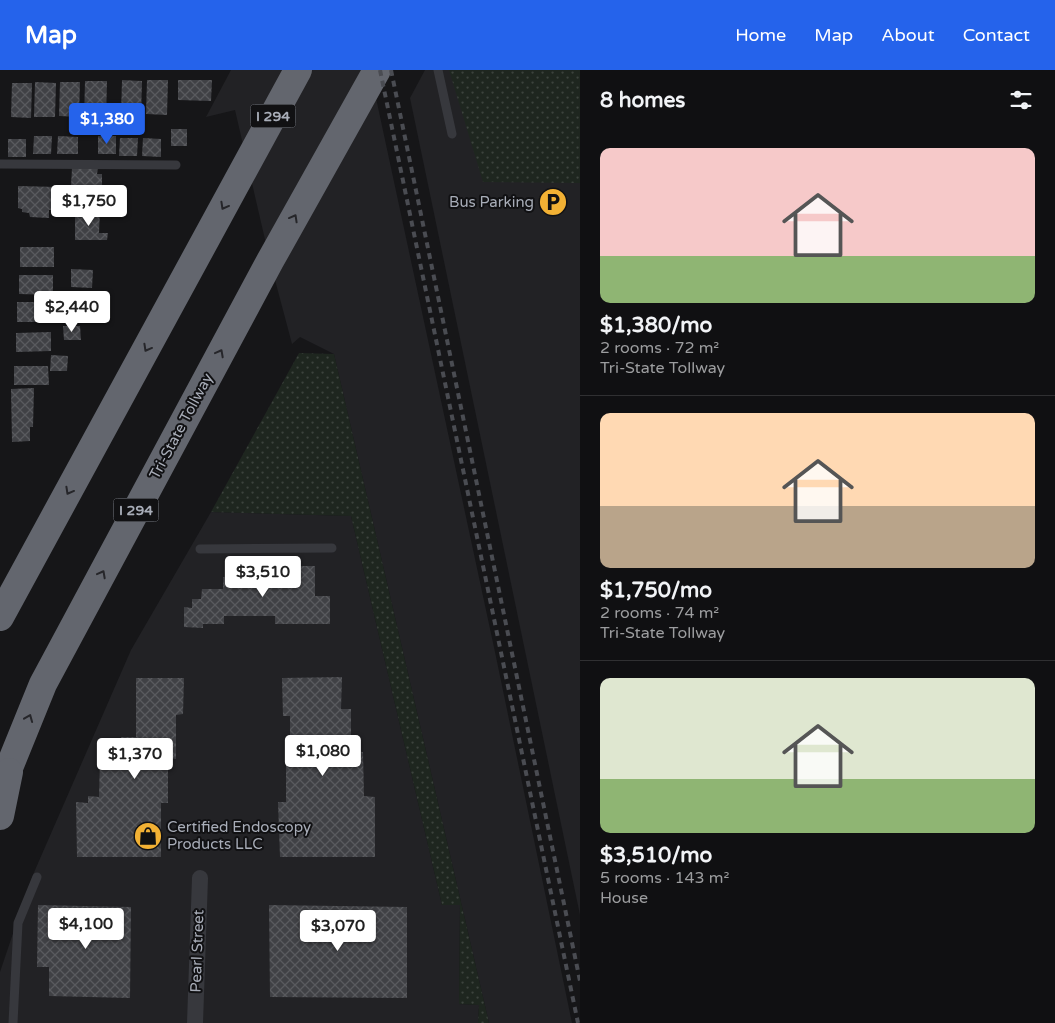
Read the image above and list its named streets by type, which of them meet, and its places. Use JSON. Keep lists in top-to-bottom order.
{
  "streets": {
    "highway": ["I 294", "Tri-State Tollway"],
    "street": ["Pearl Street"]
  },
  "places": {
    "parking": ["Bus Parking"],
    "shop": ["Certified Endoscopy Products LLC"]
  },
  "page": {
    "header": "Map",
    "nav": [
      "Home",
      "Map",
      "About",
      "Contact"
    ],
    "heading": "8 homes",
    "price": [
      "$1,380",
      "$1,750",
      "$2,440",
      "$3,510",
      "$1,080",
      "$1,370",
      "$4,100",
      "$3,070"
    ],
    "list": [
      {
        "name": "$1,380/mo",
        "note": "2 rooms · 72 m² · Tri-State Tollway"
      },
      {
        "name": "$1,750/mo",
        "note": "2 rooms · 74 m² · Tri-State Tollway"
      },
      {
        "name": "$3,510/mo",
        "note": "5 rooms · 143 m² · House"
      }
    ]
  }
}
